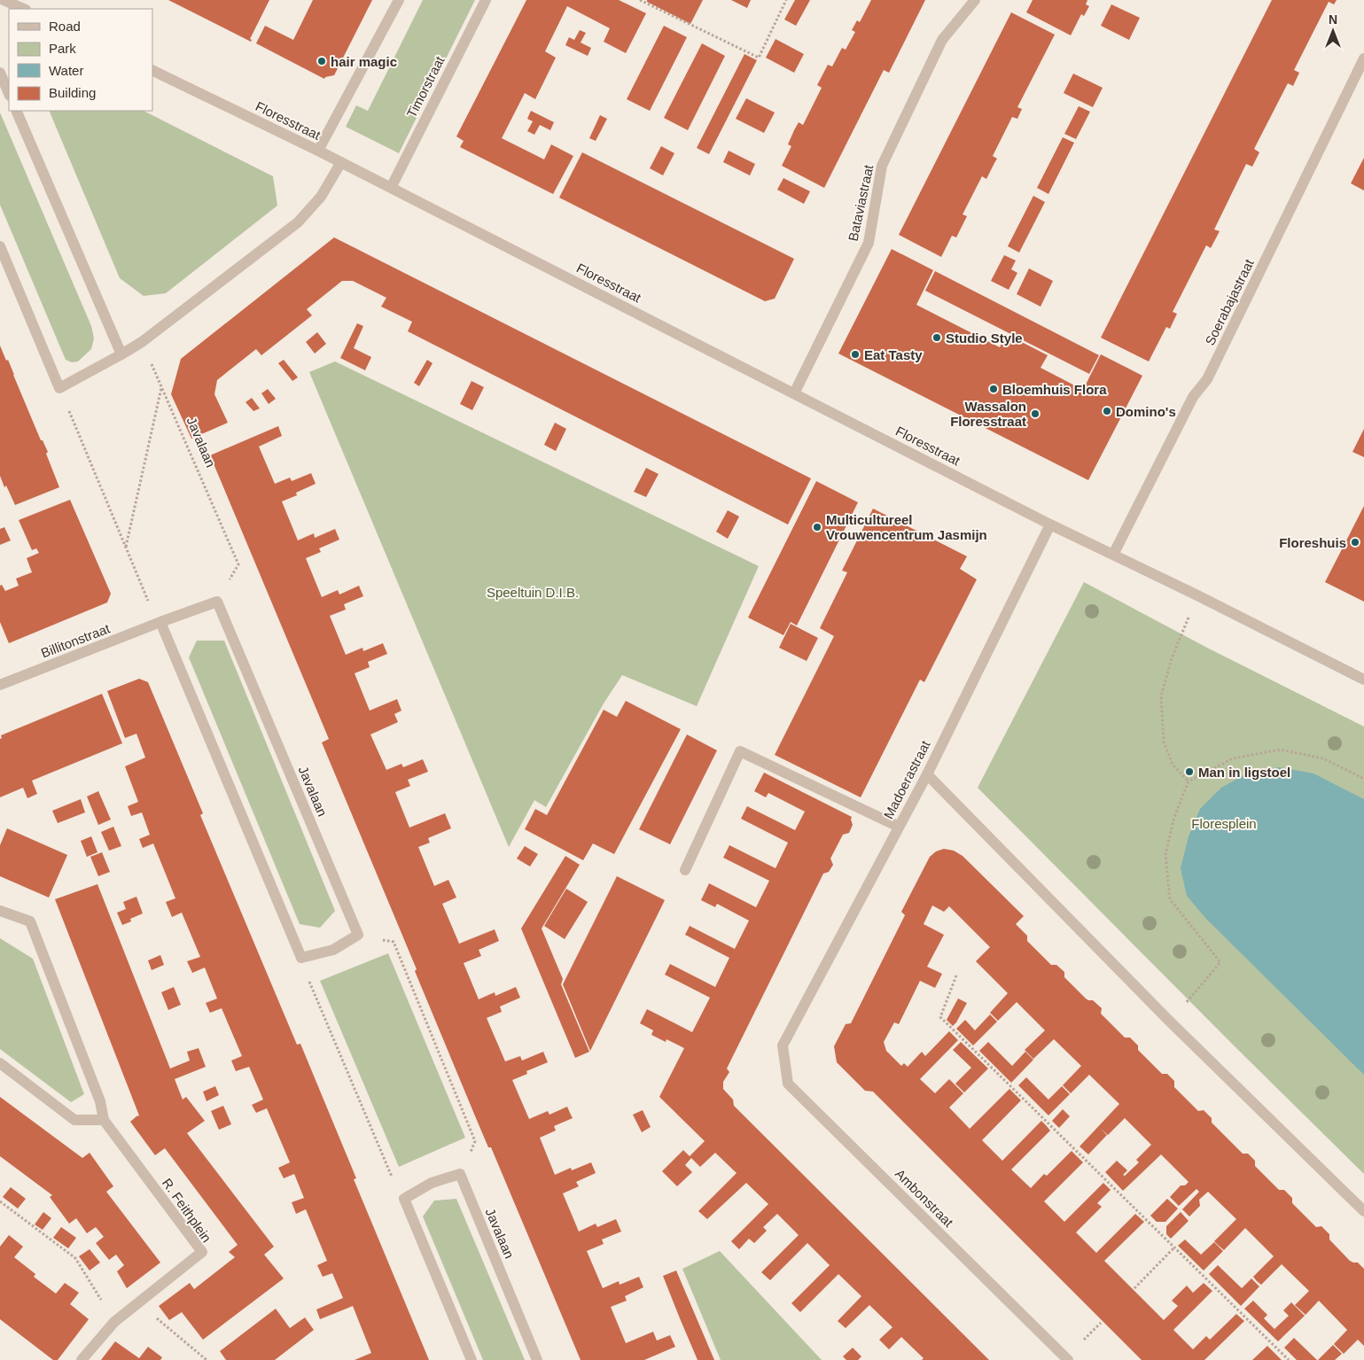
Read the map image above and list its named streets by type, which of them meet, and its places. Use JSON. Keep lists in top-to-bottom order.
{
  "streets": {
    "street": [
      "Timorstraat",
      "Floresstraat",
      "Bataviastraat",
      "Soerabajastraat",
      "Javalaan",
      "Billitonstraat",
      "Madoerastraat",
      "Ambonstraat",
      "R. Feithplein"
    ]
  },
  "crossings": [
    ["Timorstraat", "Floresstraat"],
    ["Floresstraat", "Bataviastraat"],
    ["Floresstraat", "Madoerastraat"],
    ["Madoerastraat", "Ambonstraat"]
  ],
  "parks": ["Speeltuin D.I.B.", "Floresplein"],
  "places": [
    "hair magic",
    "Studio Style",
    "Eat Tasty",
    "Bloemhuis Flora",
    "Domino's",
    "Wassalon Floresstraat",
    "Multicultureel Vrouwencentrum Jasmijn",
    "Floreshuis",
    "Man in ligstoel"
  ],
  "legend": [
    "Road",
    "Park",
    "Water",
    "Building"
  ],
  "north": "top"
}
